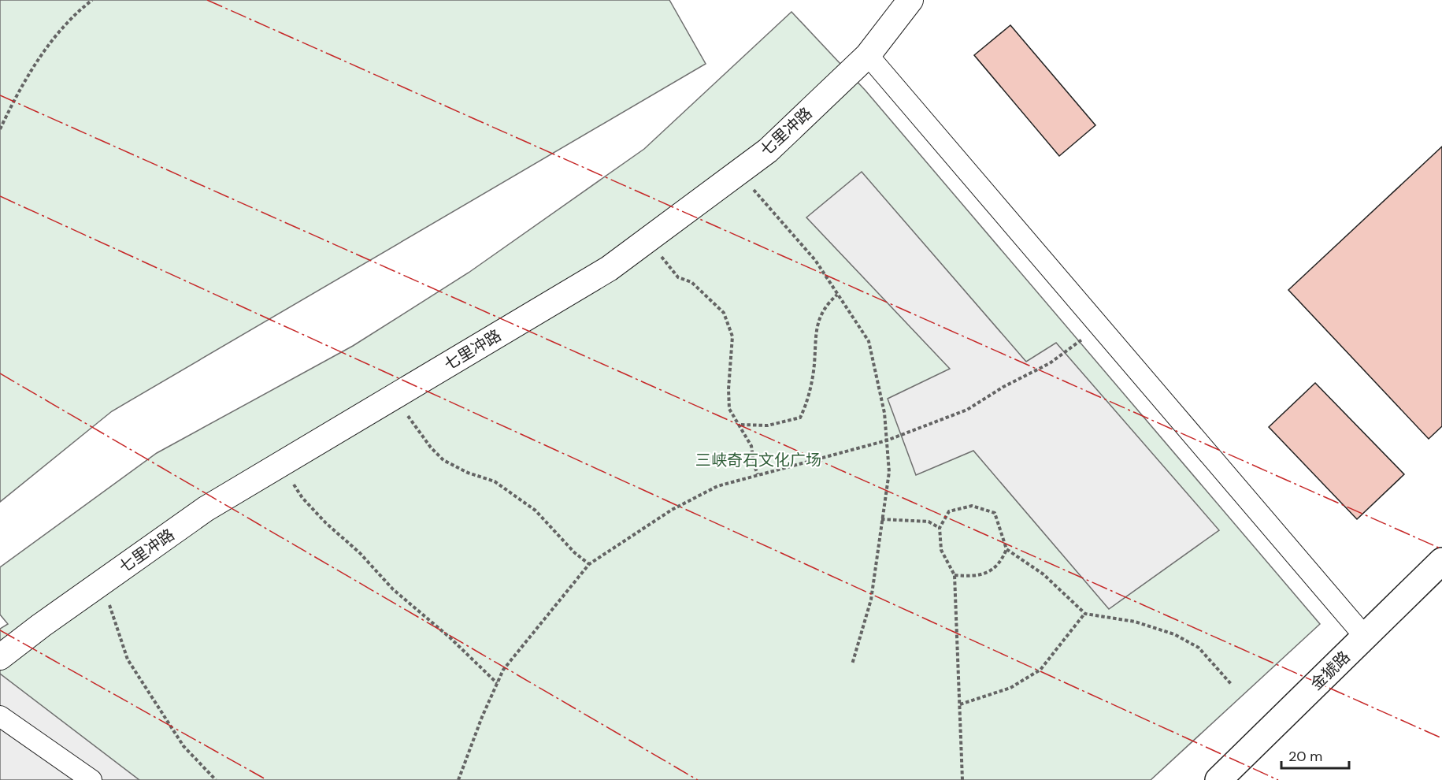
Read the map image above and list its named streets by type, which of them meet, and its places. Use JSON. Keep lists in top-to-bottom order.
{
  "streets": {
    "main road": ["金猇路"],
    "street": ["七里冲路"]
  },
  "parks": ["三峡奇石文化广场"],
  "scale_bar": "20 m"
}
